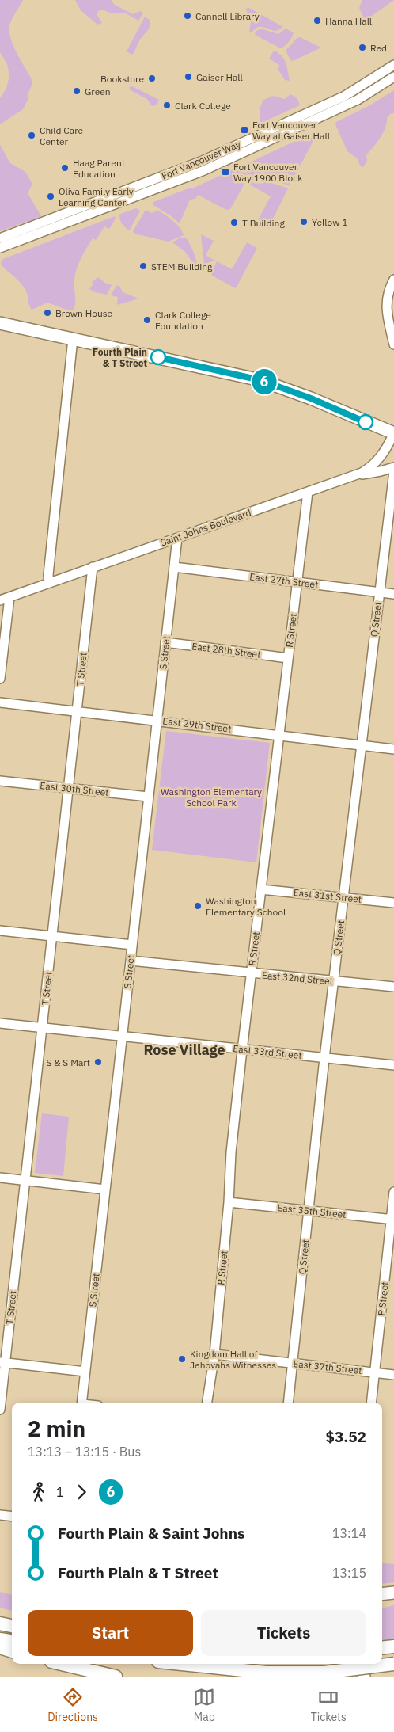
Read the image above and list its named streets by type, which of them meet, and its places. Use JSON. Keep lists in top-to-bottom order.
{
  "streets": {
    "street": [
      "Fort Vancouver Way",
      "Saint Johns Boulevard",
      "East 27th Street",
      "Q Street",
      "R Street",
      "East 28th Street",
      "S Street",
      "T Street",
      "East 29th Street",
      "East 30th Street",
      "East 31st Street",
      "East 32nd Street",
      "East 33rd Street",
      "East 35th Street",
      "P Street",
      "East 37th Street"
    ]
  },
  "crossings": [
    ["Saint Johns Boulevard", "R Street"],
    ["Saint Johns Boulevard", "S Street"],
    ["Saint Johns Boulevard", "T Street"],
    ["East 27th Street", "Q Street"],
    ["East 27th Street", "R Street"],
    ["East 27th Street", "S Street"],
    ["Q Street", "East 29th Street"],
    ["Q Street", "East 31st Street"],
    ["Q Street", "East 32nd Street"],
    ["Q Street", "East 33rd Street"],
    ["Q Street", "East 35th Street"],
    ["Q Street", "East 37th Street"],
    ["R Street", "East 28th Street"],
    ["R Street", "East 29th Street"],
    ["R Street", "East 31st Street"],
    ["R Street", "East 32nd Street"],
    ["R Street", "East 33rd Street"],
    ["R Street", "East 35th Street"],
    ["R Street", "East 37th Street"],
    ["East 28th Street", "S Street"],
    ["S Street", "East 29th Street"],
    ["S Street", "East 30th Street"],
    ["S Street", "East 32nd Street"],
    ["S Street", "East 33rd Street"],
    ["T Street", "East 29th Street"],
    ["T Street", "East 30th Street"],
    ["T Street", "East 33rd Street"],
    ["East 35th Street", "P Street"],
    ["P Street", "East 37th Street"]
  ],
  "districts": ["Rose Village"],
  "parks": ["Washington Elementary School Park"],
  "places": {
    "other": [
      "Cannell Library",
      "Hanna Hall",
      "Red",
      "Gaiser Hall",
      "Bookstore",
      "Green",
      "Clark College",
      "Child Care Center",
      "Haag Parent Education",
      "Oliva Family Early Learning Center",
      "Yellow 1",
      "T Building",
      "STEM Building",
      "Brown House",
      "Clark College Foundation",
      "Fourth Plain & T Street",
      "Washington Elementary School",
      "S & S Mart",
      "Kingdom Hall of Jehovahs Witnesses"
    ],
    "transit": ["Fort Vancouver Way at Gaiser Hall", "Fort Vancouver Way 1900 Block"]
  },
  "lines": ["bus line 6"],
  "page": {
    "on_map": "6",
    "heading": ["2 min", "13:13 – 13:15 · Bus", "$3.52"],
    "legs": ["1", "6"],
    "list": [
      {
        "name": "Fourth Plain & Saint Johns",
        "value": "13:14"
      },
      {
        "name": "Fourth Plain & T Street",
        "value": "13:15"
      }
    ],
    "buttons": ["Start", "Tickets"],
    "tabs": ["Directions", "Map", "Tickets"]
  }
}
